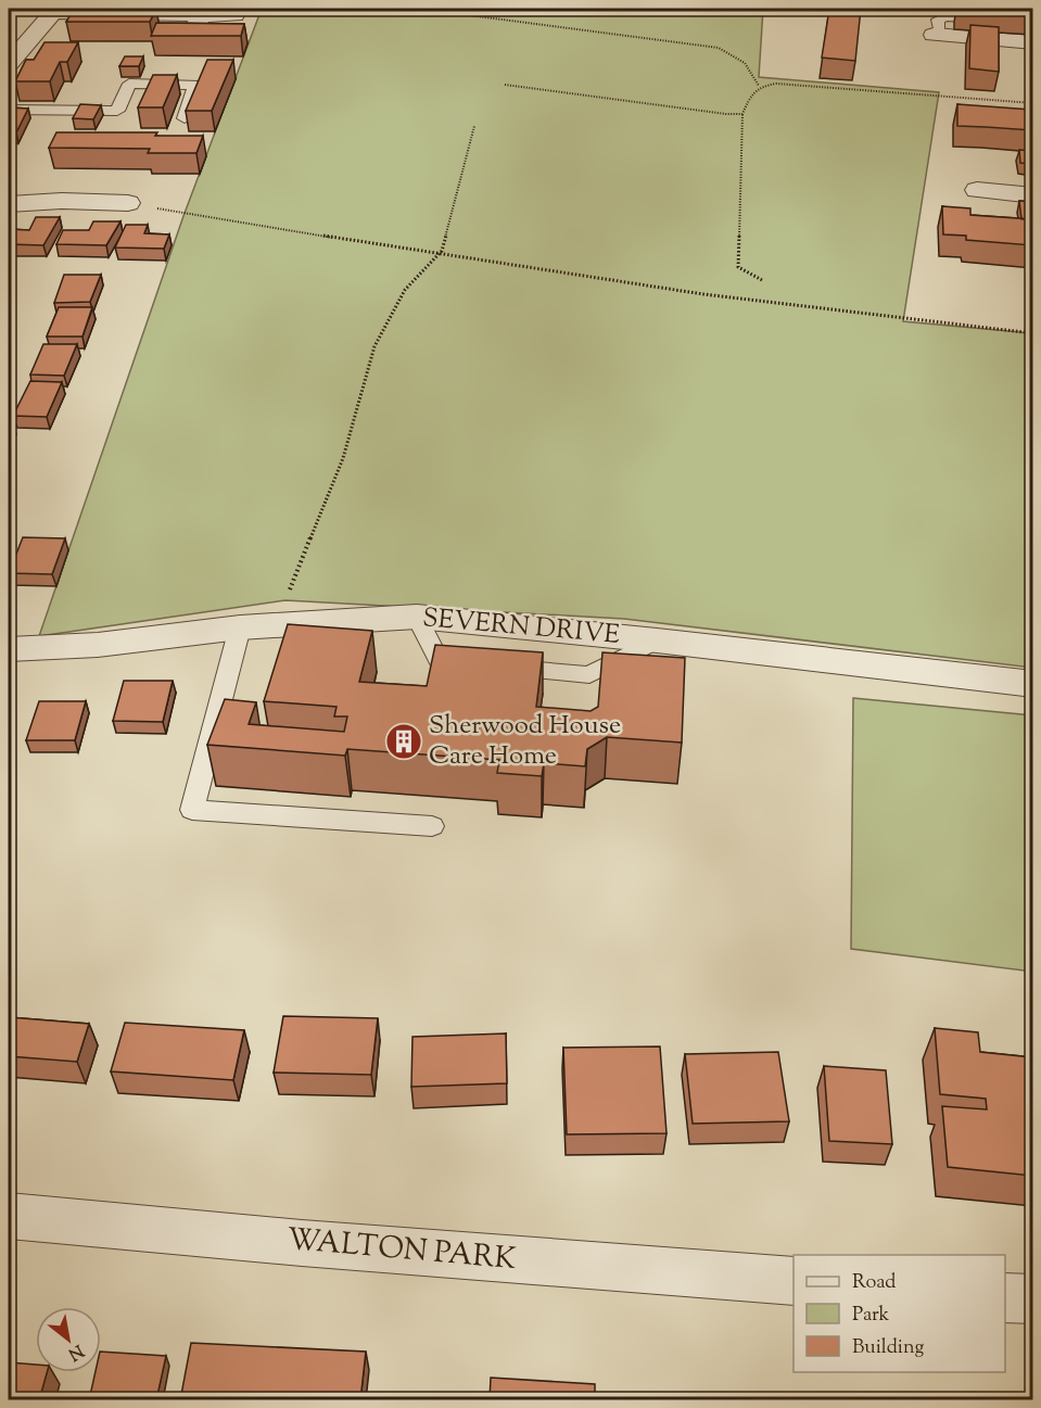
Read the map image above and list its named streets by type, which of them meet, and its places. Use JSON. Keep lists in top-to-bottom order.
{
  "streets": {
    "street": ["SEVERN DRIVE", "WALTON PARK"]
  },
  "places": {
    "building": ["Sherwood House Care Home"]
  },
  "legend": ["Road", "Park", "Building"],
  "north": "bottom right"
}
